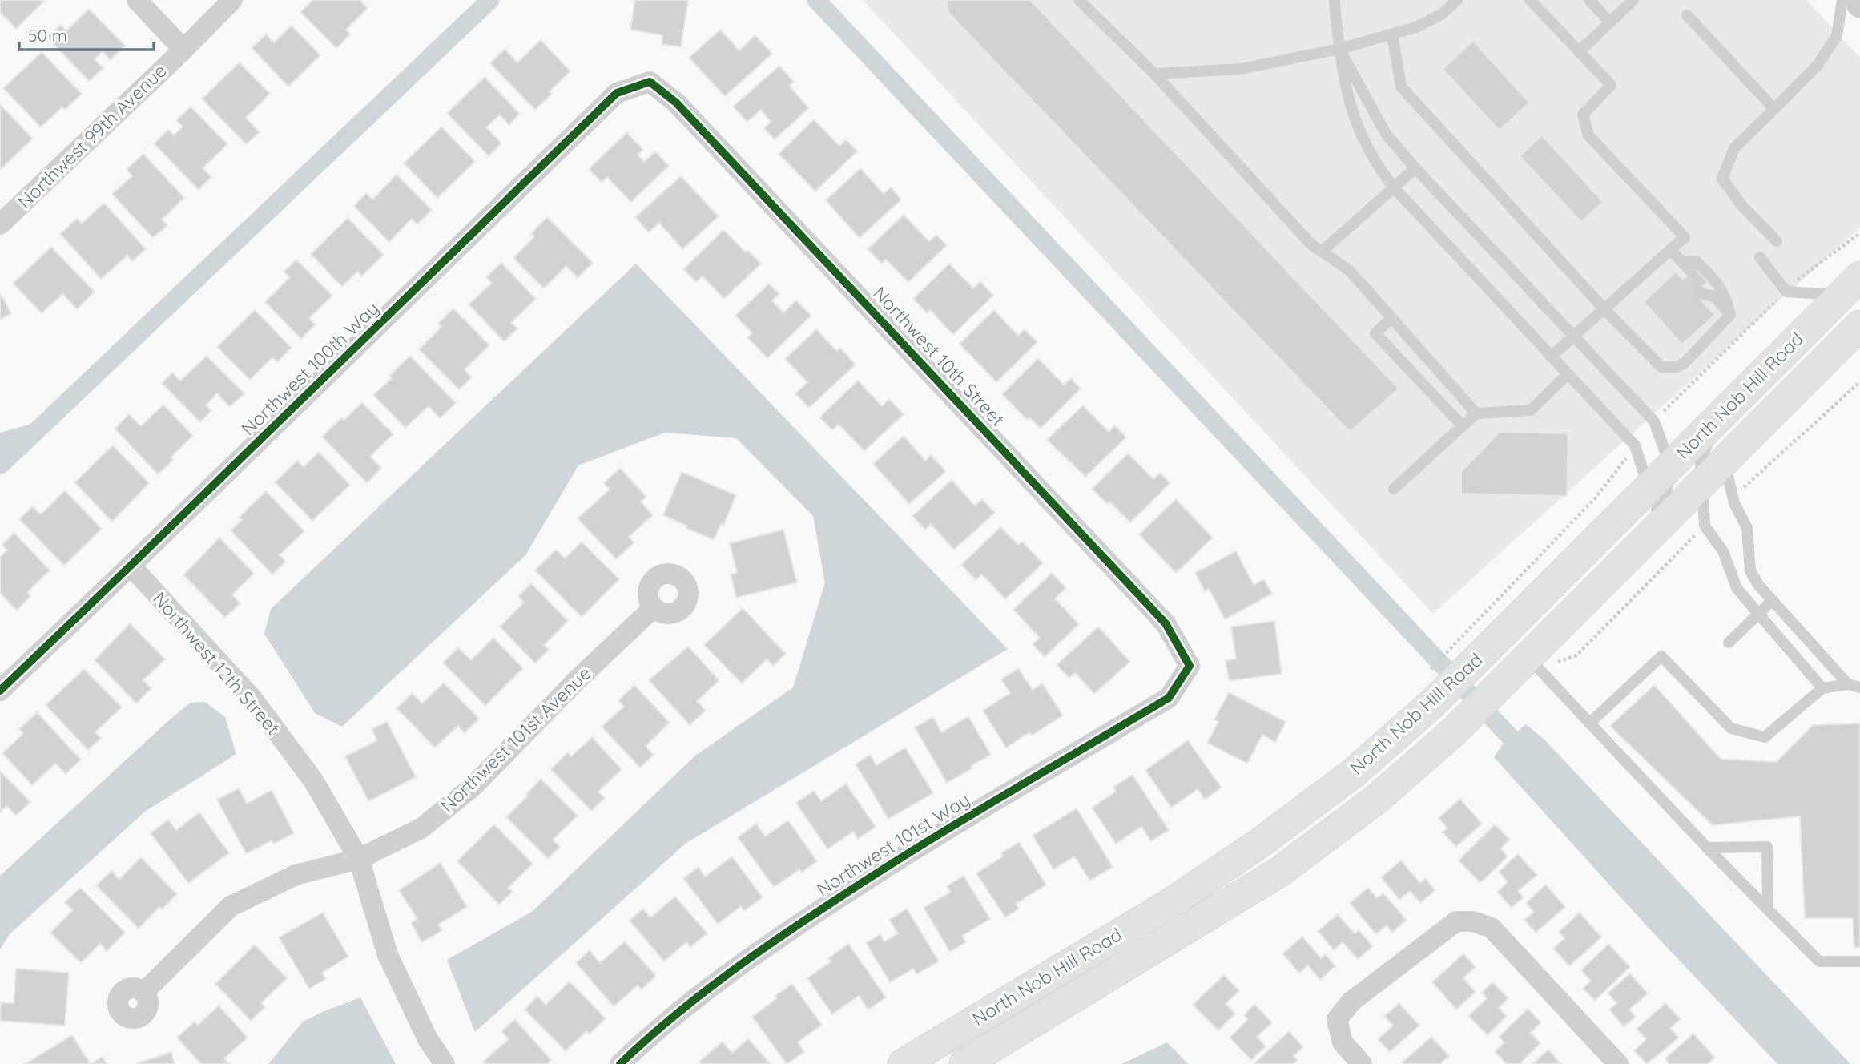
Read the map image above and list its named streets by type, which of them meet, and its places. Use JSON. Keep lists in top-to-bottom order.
{
  "streets": {
    "main road": ["North Nob Hill Road"],
    "street": [
      "Northwest 99th Avenue",
      "Northwest 10th Street",
      "Northwest 100th Way",
      "Northwest 12th Street",
      "Northwest 101st Avenue",
      "Northwest 101st Way"
    ]
  },
  "crossings": [
    ["Northwest 10th Street", "Northwest 100th Way"],
    ["Northwest 10th Street", "Northwest 101st Way"],
    ["Northwest 100th Way", "Northwest 12th Street"],
    ["Northwest 12th Street", "Northwest 101st Avenue"]
  ],
  "scale_bar": "50 m"
}
